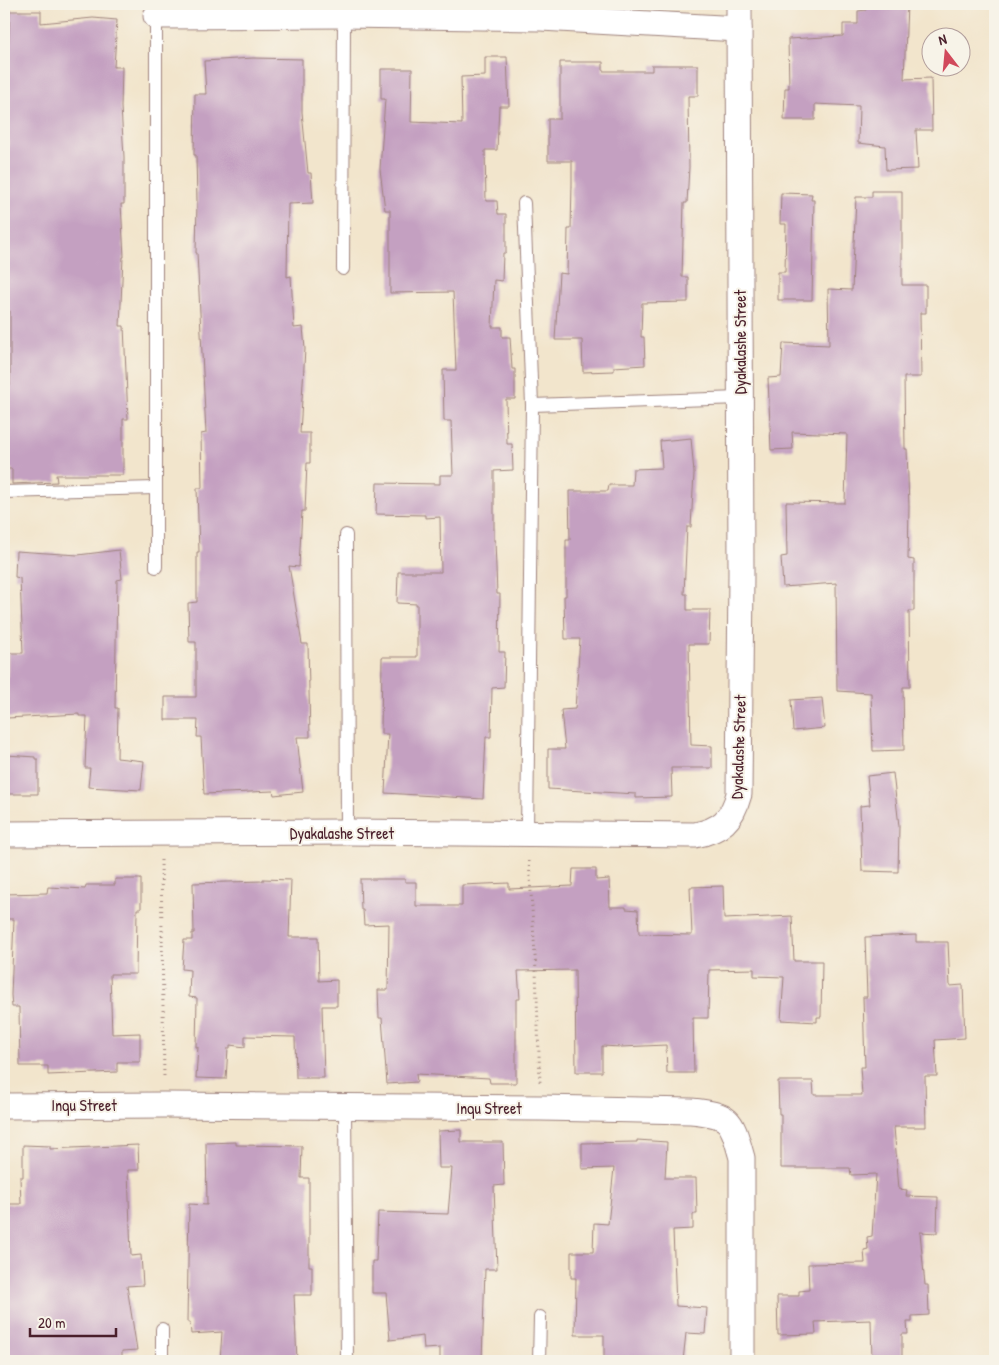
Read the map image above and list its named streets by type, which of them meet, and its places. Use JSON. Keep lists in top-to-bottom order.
{
  "streets": {
    "street": ["Dyakalashe Street", "Inqu Street"]
  },
  "scale_bar": "20 m",
  "north": "top"
}
